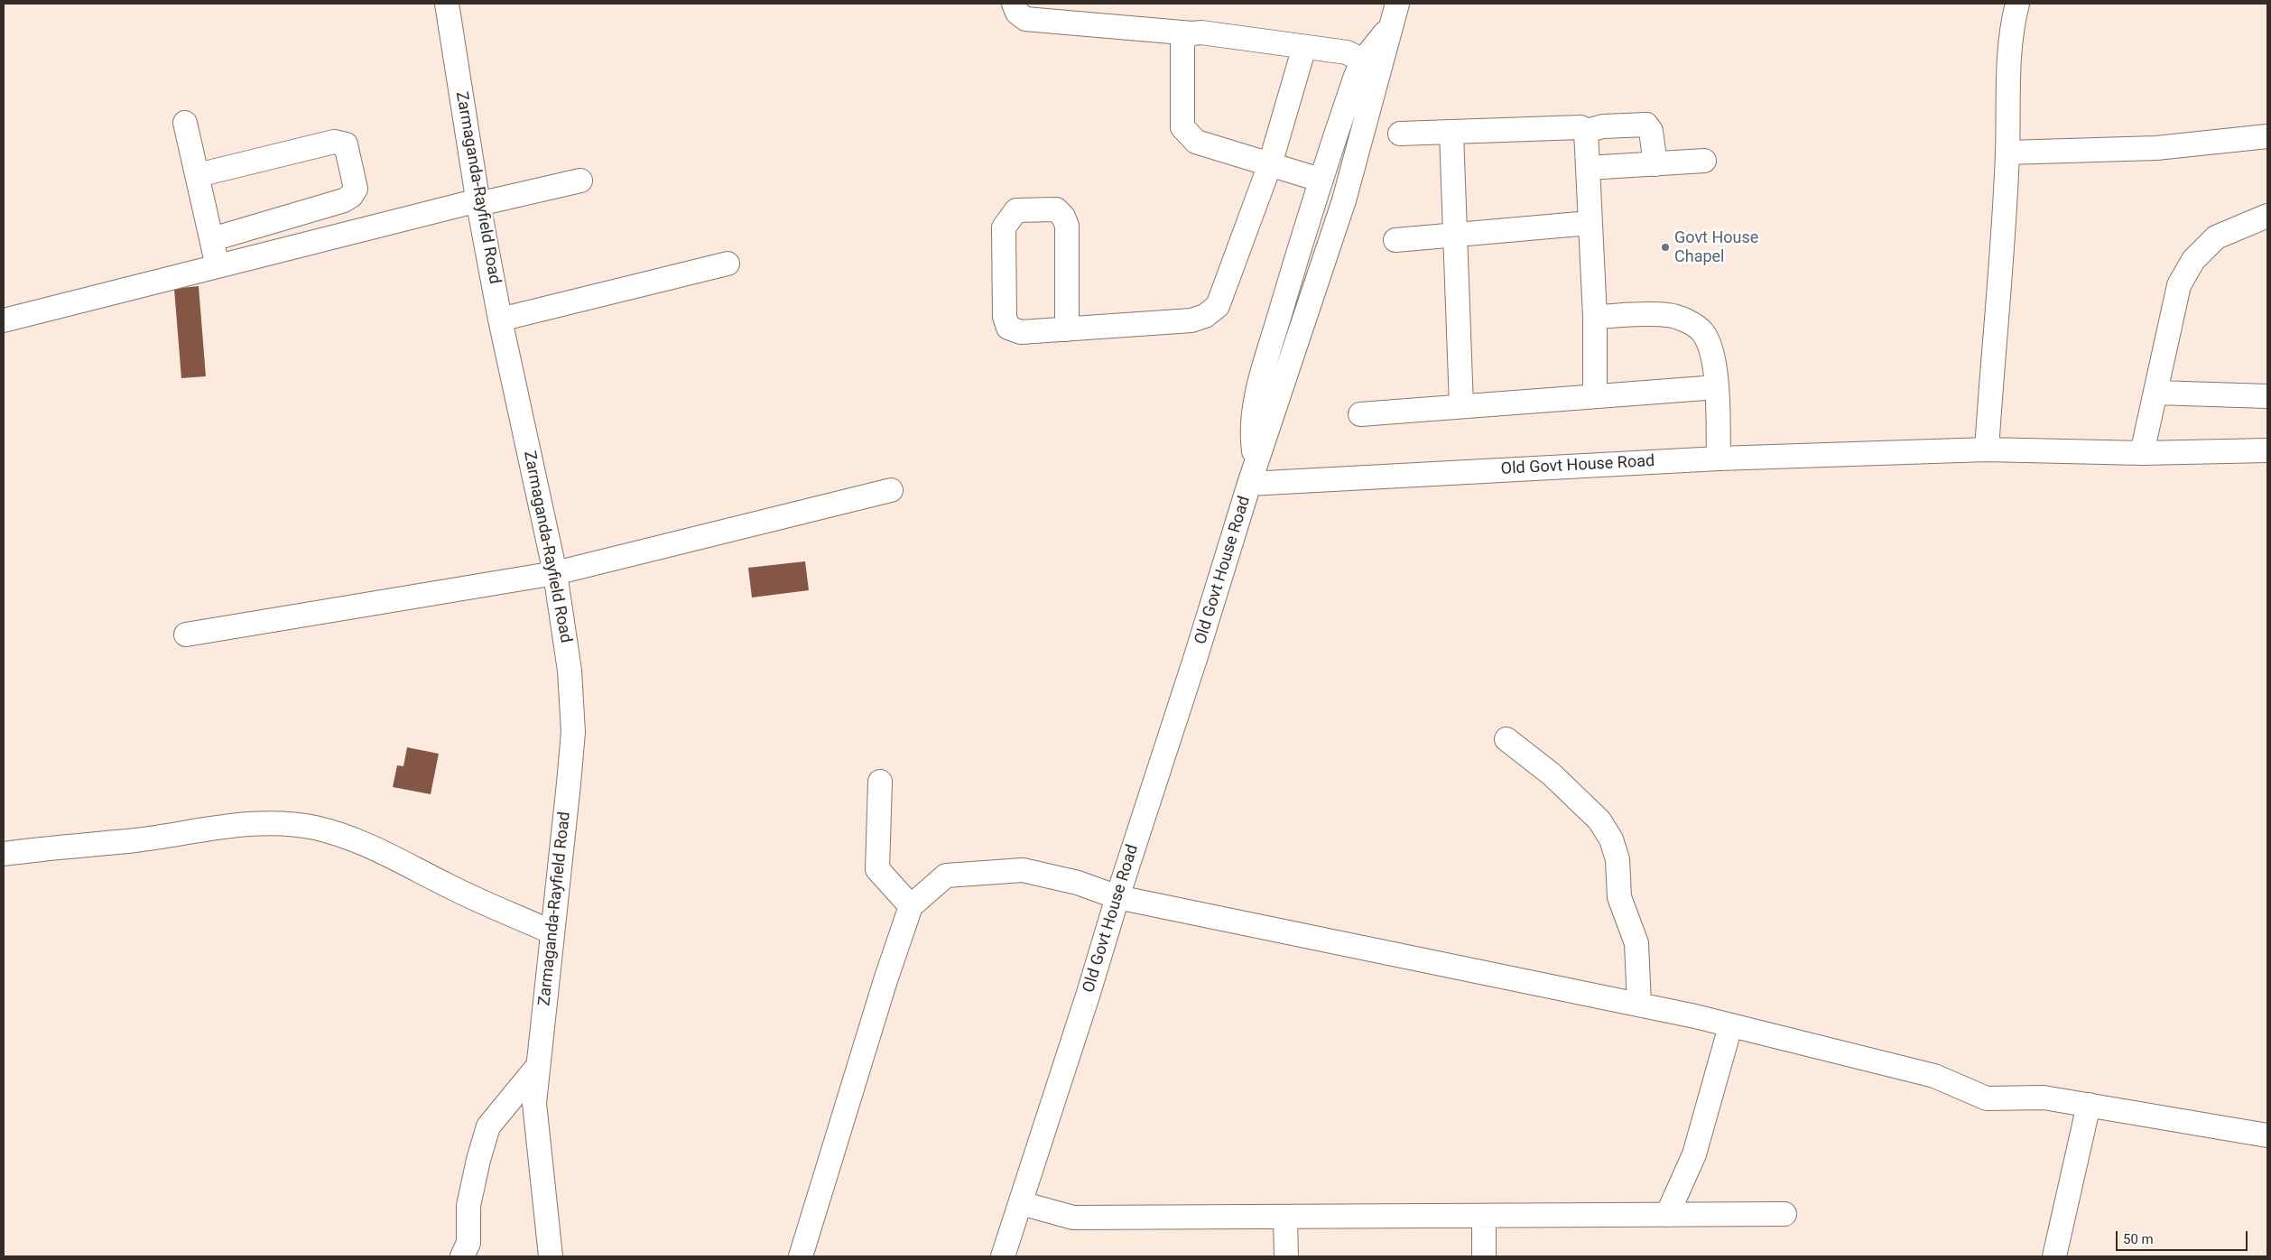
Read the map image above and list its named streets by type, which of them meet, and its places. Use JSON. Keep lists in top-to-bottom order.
{
  "streets": {
    "street": ["Zarmaganda-Rayfield Road", "Old Govt House Road"]
  },
  "places": ["Govt House Chapel"],
  "scale_bar": "50 m"
}
